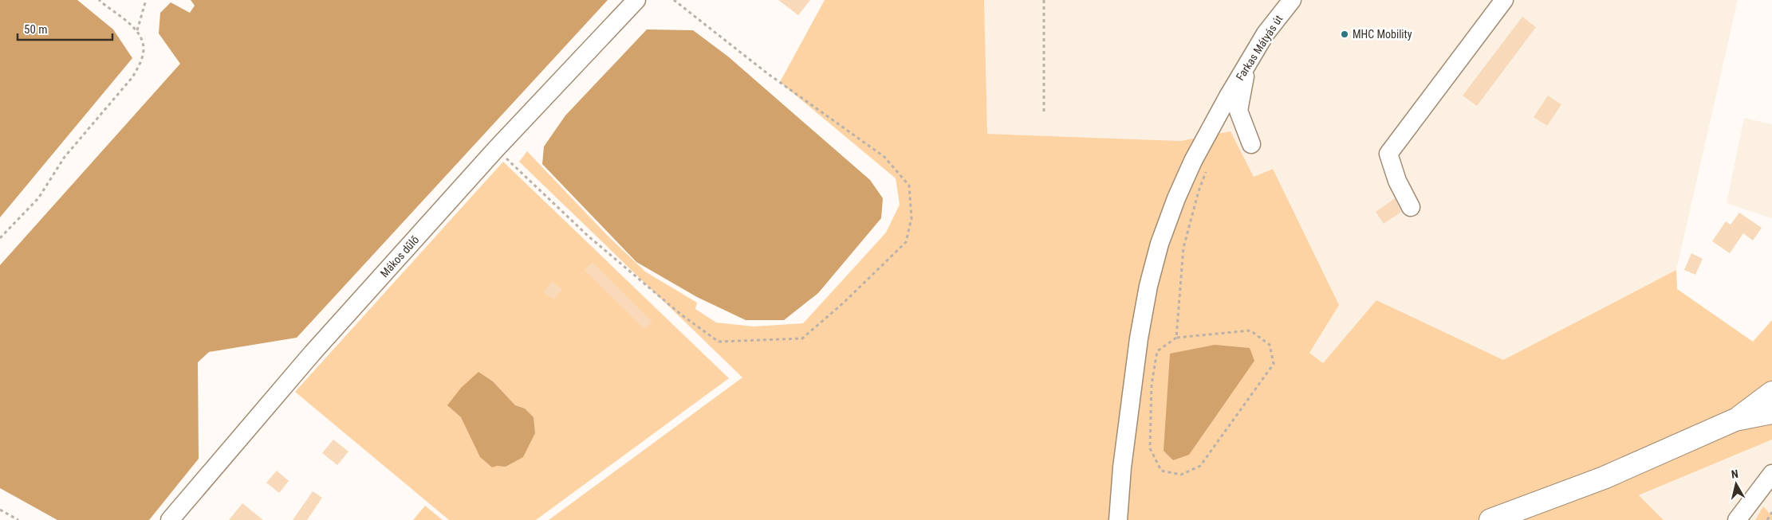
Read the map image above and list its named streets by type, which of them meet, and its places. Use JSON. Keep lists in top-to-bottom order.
{
  "streets": {
    "street": ["Farkas Mátyás út", "Mákos dűlő"]
  },
  "places": ["MHC Mobility"],
  "scale_bar": "50 m",
  "north": "top"
}
